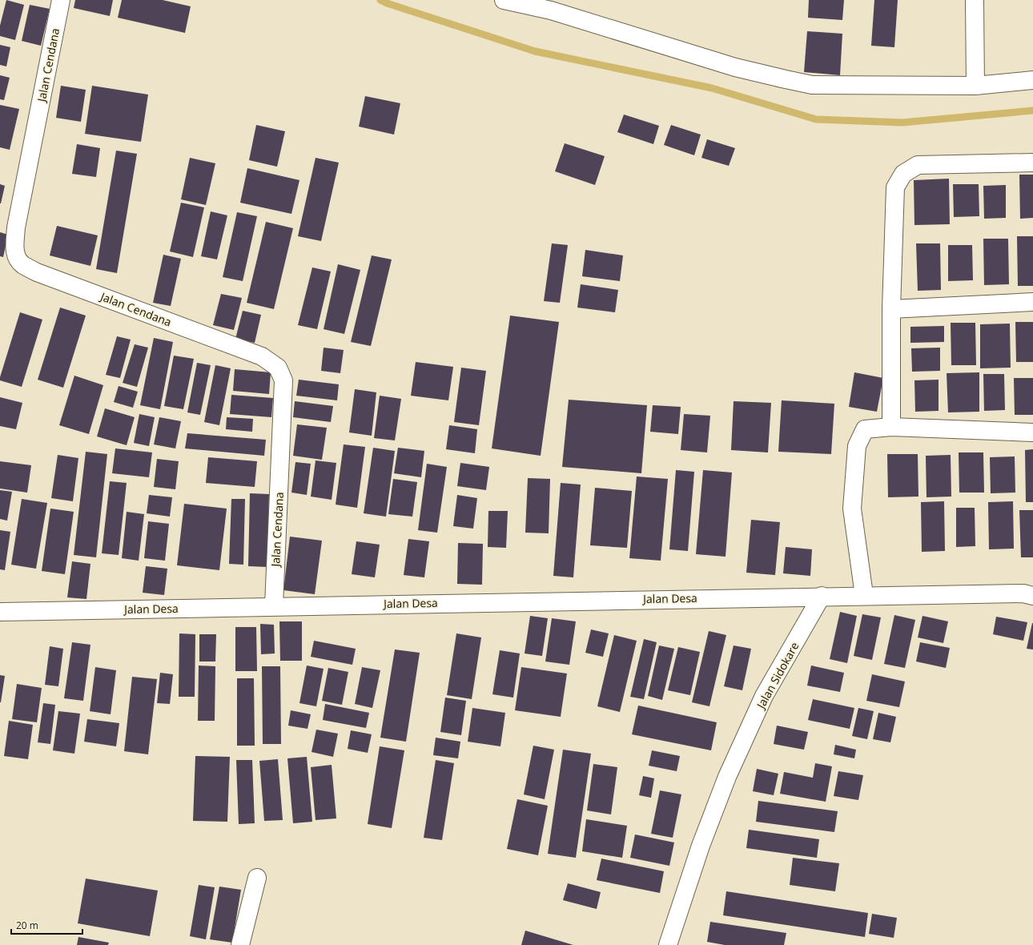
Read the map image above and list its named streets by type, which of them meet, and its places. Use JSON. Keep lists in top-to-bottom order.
{
  "streets": {
    "street": ["Jalan Cendana", "Jalan Desa", "Jalan Sidokare"]
  },
  "crossings": [
    ["Jalan Cendana", "Jalan Desa"],
    ["Jalan Desa", "Jalan Sidokare"]
  ],
  "scale_bar": "20 m"
}
